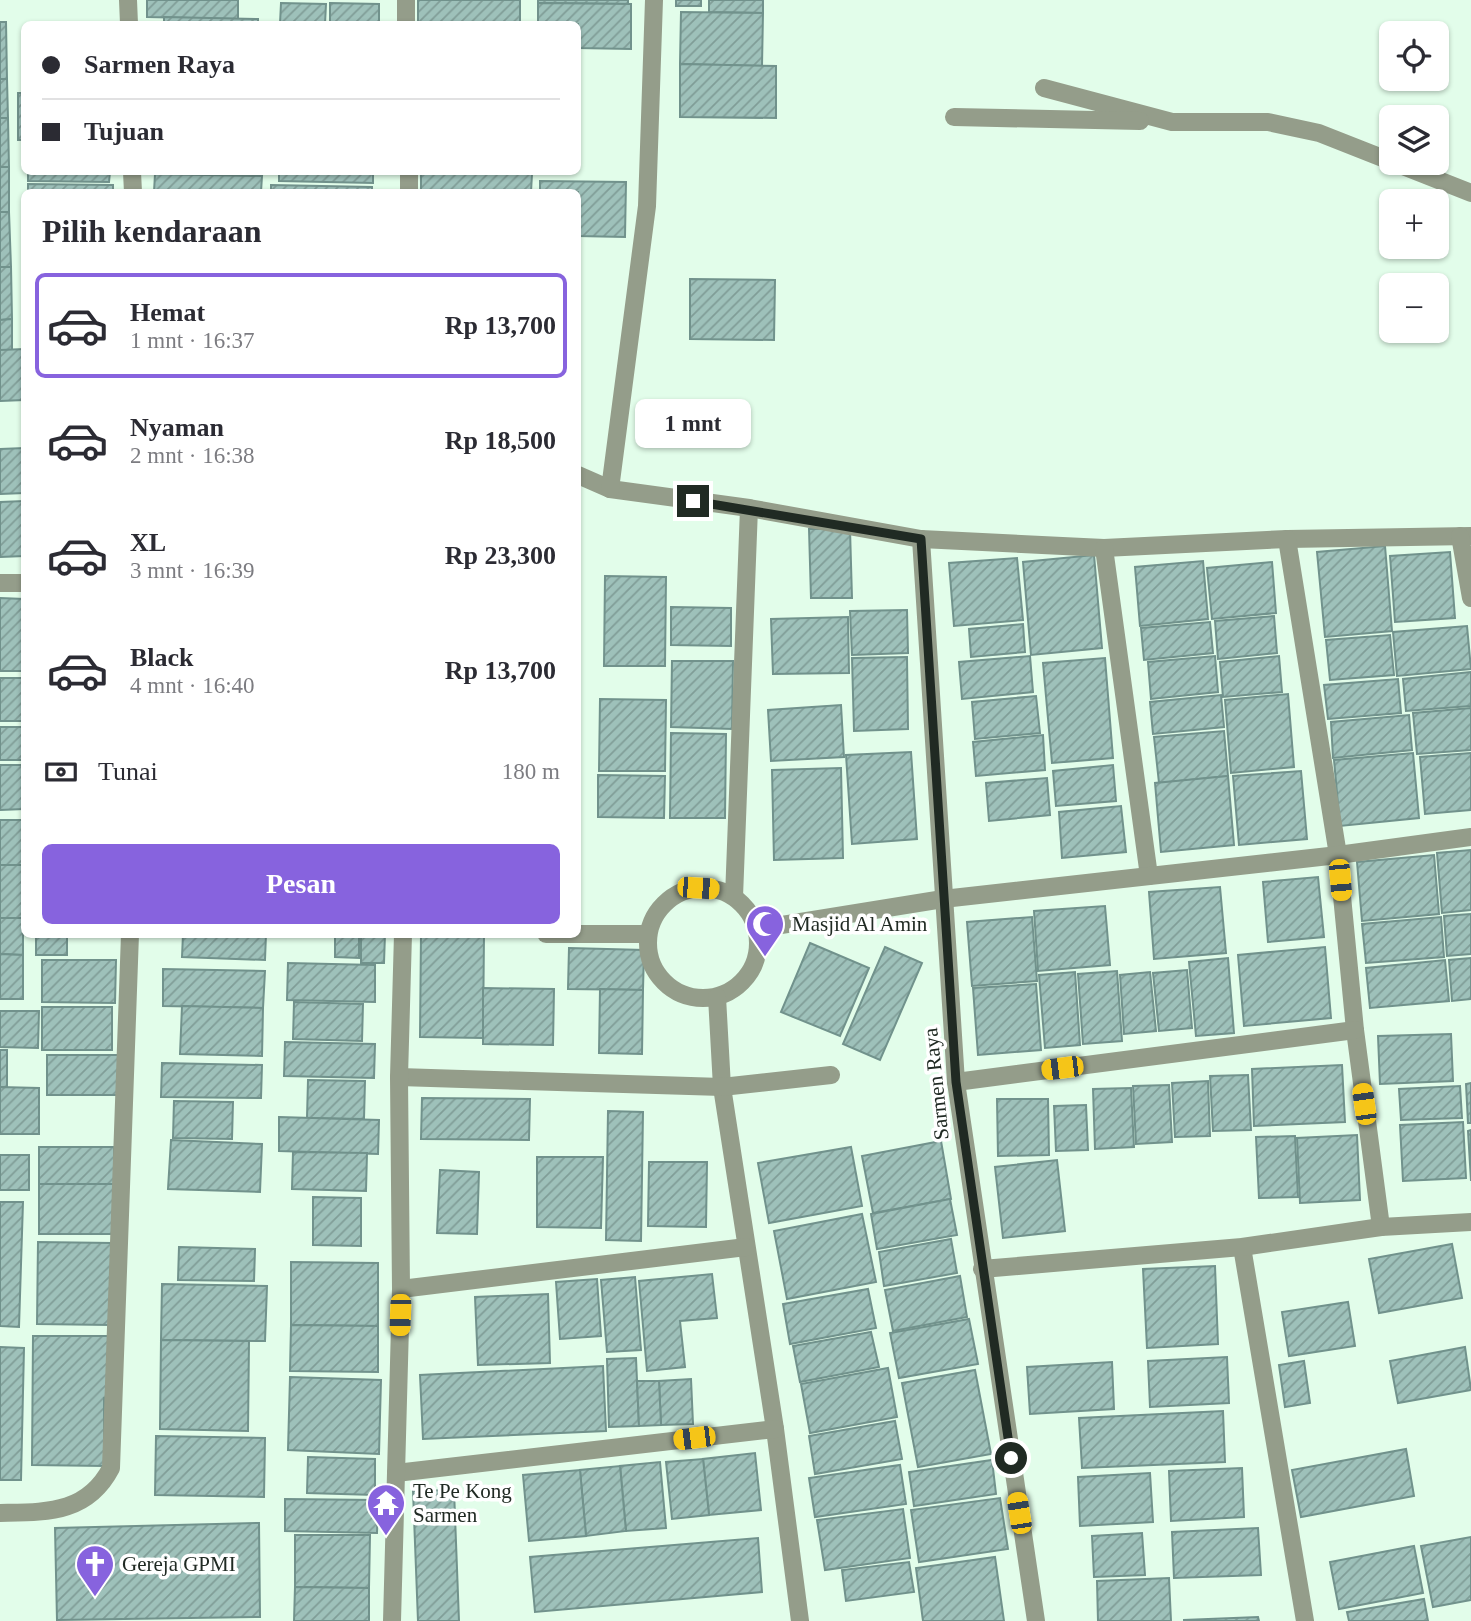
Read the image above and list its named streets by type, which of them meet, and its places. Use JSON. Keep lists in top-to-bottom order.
{
  "streets": {
    "street": ["Sarmen Raya"]
  },
  "places": {
    "mosque": ["Masjid Al Amin"],
    "temple": ["Te Pe Kong Sarmen"],
    "church": ["Gereja GPMI"]
  },
  "page": {
    "map_buttons": ["+", "−"],
    "banner": ["Sarmen Raya", "Tujuan"],
    "heading": "Pilih kendaraan",
    "list": [
      {
        "name": "Hemat",
        "note": "1 mnt · 16:37",
        "value": "Rp 13,700"
      },
      {
        "name": "Nyaman",
        "note": "2 mnt · 16:38",
        "value": "Rp 18,500"
      },
      {
        "name": "XL",
        "note": "3 mnt · 16:39",
        "value": "Rp 23,300"
      },
      {
        "name": "Black",
        "note": "4 mnt · 16:40",
        "value": "Rp 13,700"
      }
    ],
    "bubble": "1 mnt",
    "pay": ["Tunai", "180 m"],
    "buttons": "Pesan"
  }
}
